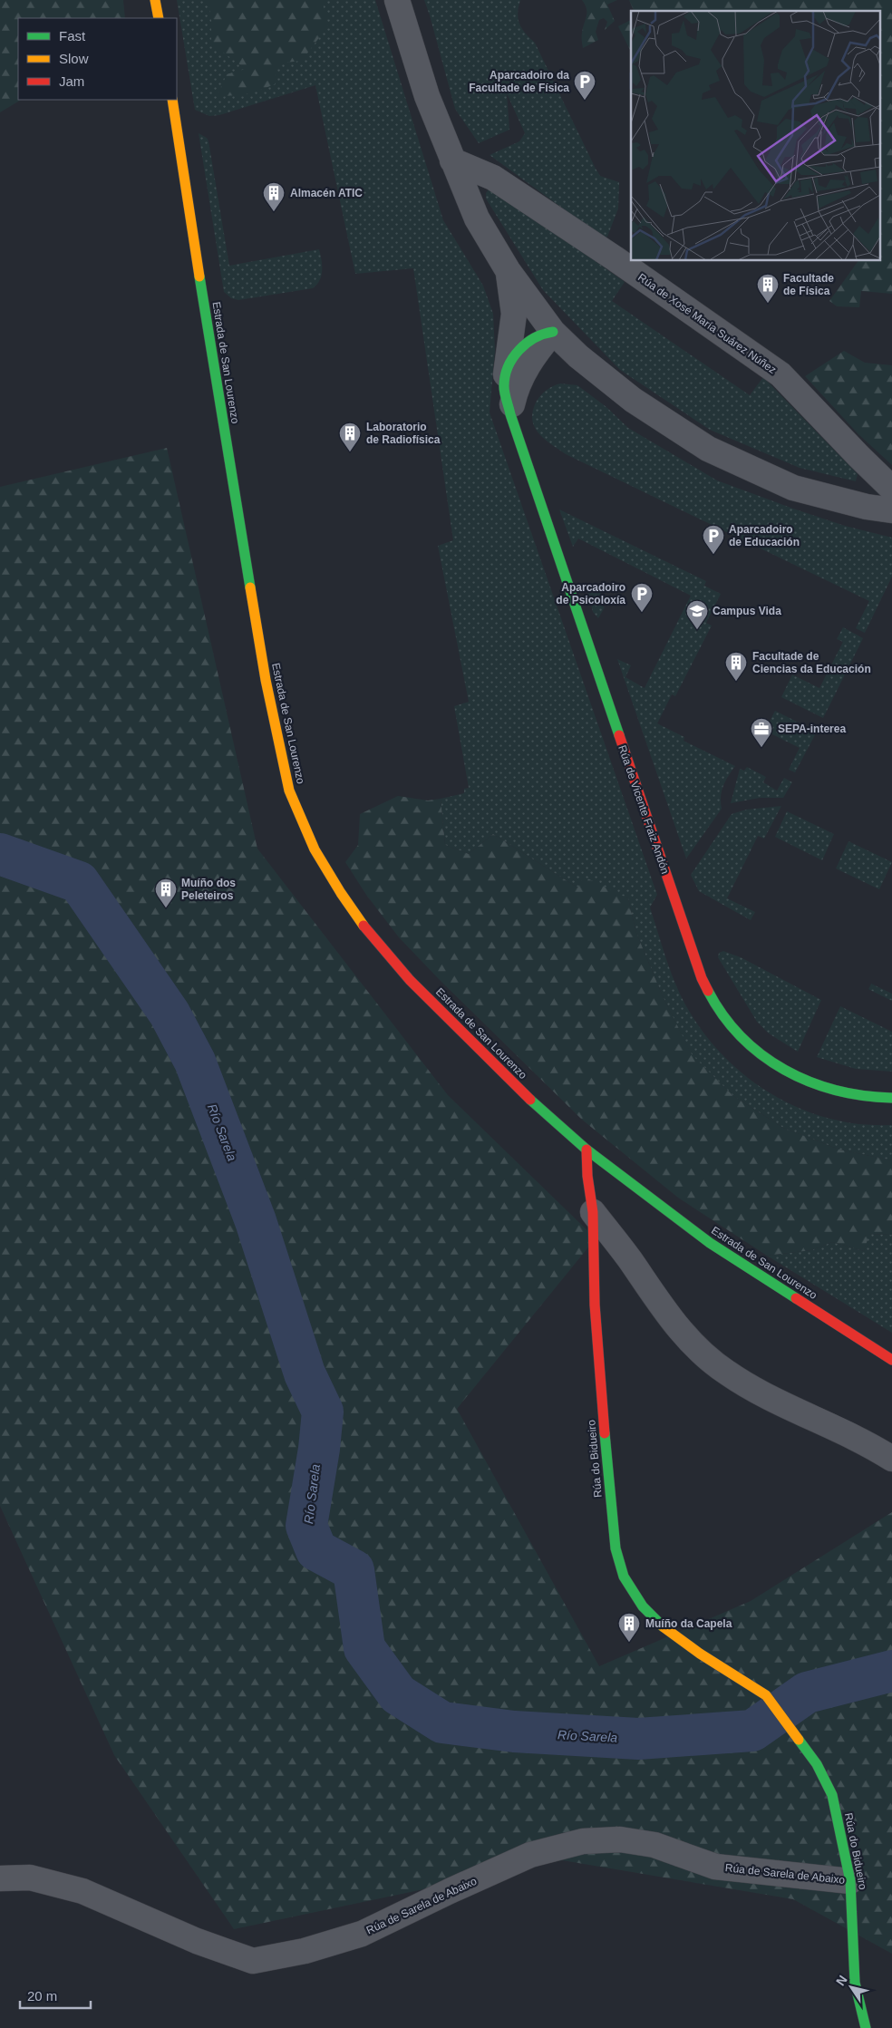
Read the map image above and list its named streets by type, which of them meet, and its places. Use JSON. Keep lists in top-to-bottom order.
{
  "streets": {
    "street": [
      "Rúa de Xosé María Suárez Núñez",
      "Estrada de San Lourenzo",
      "Rúa de Vicente Fraiz Andón",
      "Rúa do Bidueiro",
      "Rúa de Sarela de Abaixo"
    ]
  },
  "crossings": [
    ["Estrada de San Lourenzo", "Rúa do Bidueiro"],
    ["Rúa do Bidueiro", "Rúa de Sarela de Abaixo"]
  ],
  "water": ["Río Sarela"],
  "places": {
    "parking": ["Aparcadoiro da Facultade de Física", "Aparcadoiro de Educación", "Aparcadoiro de Psicoloxía"],
    "building": [
      "Almacén ATIC",
      "Facultade de Física",
      "Laboratorio de Radiofísica",
      "Facultade de Ciencias da Educación",
      "Muíño dos Peleteiros",
      "Muíño da Capela"
    ],
    "school or university": ["Campus Vida"],
    "office": ["SEPA-interea"]
  },
  "legend": ["Fast", "Slow", "Jam"],
  "scale_bar": "20 m",
  "north": "top left"
}
